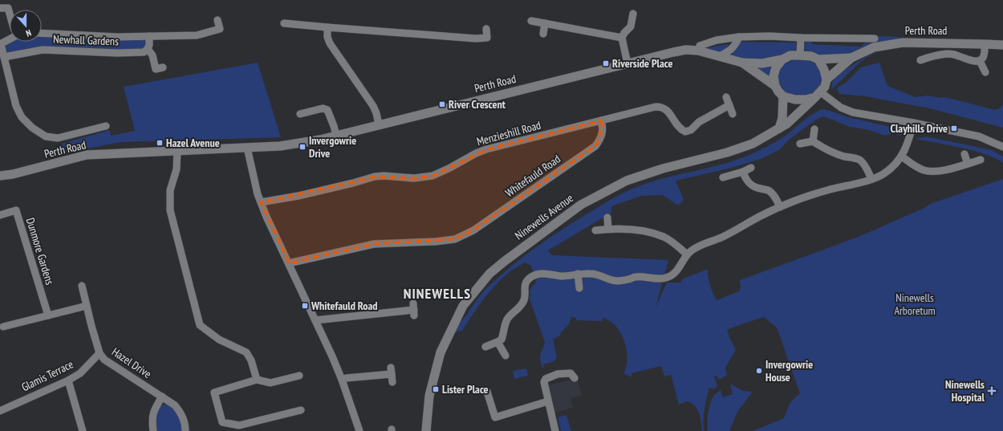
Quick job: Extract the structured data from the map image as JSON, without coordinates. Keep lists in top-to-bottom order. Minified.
{"streets":{"street":["Perth Road","Newhall Gardens","Menzieshill Road","Whitefauld Road","Ninewells Avenue","Dunmore Gardens","Hazel Drive","Glamis Terrace"]},"crossings":[["Perth Road","Ninewells Avenue"],["Menzieshill Road","Whitefauld Road"],["Hazel Drive","Glamis Terrace"]],"districts":["NINEWELLS"],"parks":["Ninewells Arboretum"],"places":{"transit":["Riverside Place","River Crescent","Clayhills Drive","Hazel Avenue","Invergowrie Drive","Whitefauld Road","Lister Place"],"other":["Invergowrie House"],"health":["Ninewells Hospital"]},"north":"bottom"}
